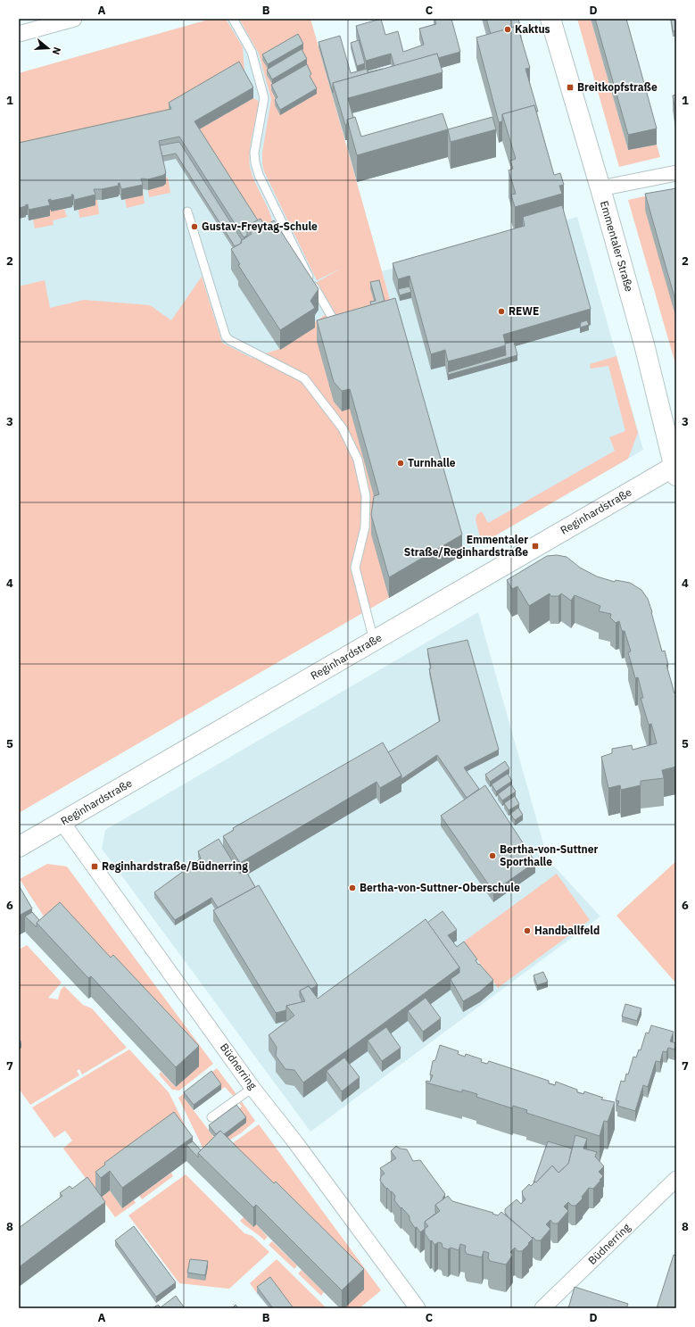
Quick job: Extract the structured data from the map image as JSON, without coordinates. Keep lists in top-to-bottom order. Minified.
{"streets":{"street":["Emmentaler Straße","Reginhardstraße","Büdnerring"]},"crossings":[["Emmentaler Straße","Reginhardstraße"],["Reginhardstraße","Büdnerring"]],"places":{"other":["Kaktus","Gustav-Freytag-Schule","REWE","Turnhalle","Bertha-von-Suttner Sporthalle","Bertha-von-Suttner-Oberschule","Handballfeld"],"transit":["Breitkopfstraße","Emmentaler Straße/Reginhardstraße","Reginhardstraße/Büdnerring"]},"north":"right","grid":{"columns":["A","B","C","D"],"rows":["1","2","3","4","5","6","7","8"]}}
